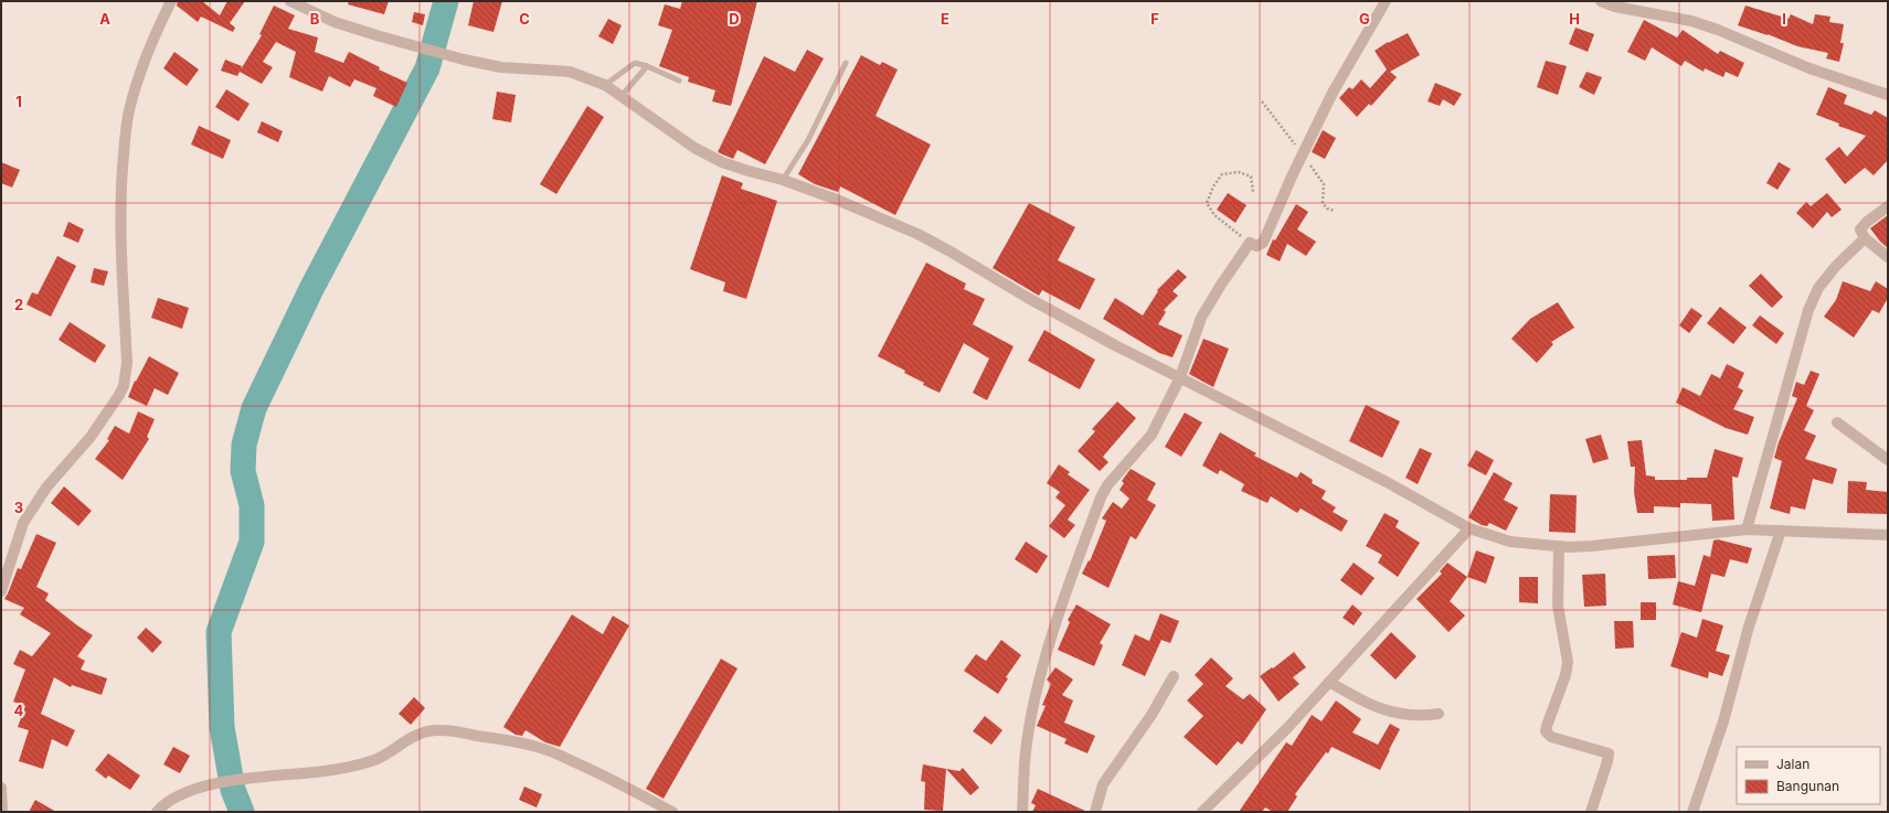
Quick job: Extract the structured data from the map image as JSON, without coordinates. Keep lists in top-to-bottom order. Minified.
{"legend":["Jalan","Bangunan"],"grid":{"columns":["A","B","C","D","E","F","G","H","I"],"rows":["1","2","3","4"]}}
